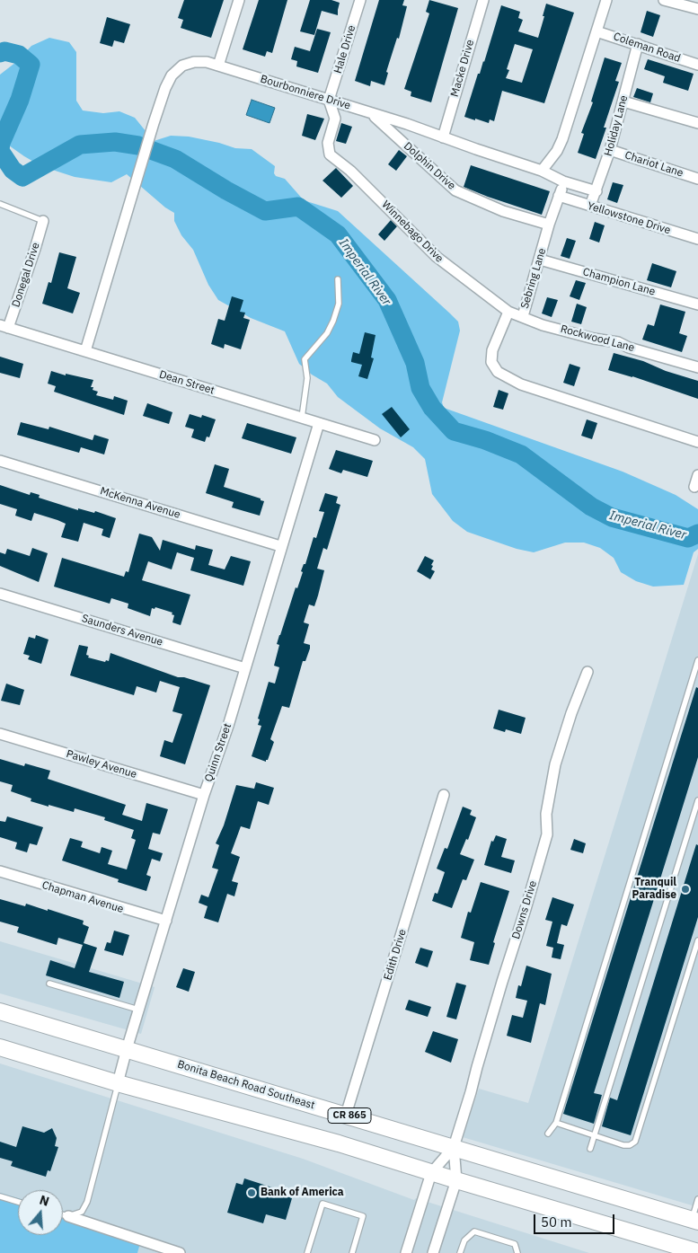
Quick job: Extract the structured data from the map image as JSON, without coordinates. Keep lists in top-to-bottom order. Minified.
{"streets":{"main road":["Bonita Beach Road Southeast","CR 865"],"street":["Coleman Road","Hale Drive","Macke Drive","Bourbonniere Drive","Holiday Lane","Chariot Lane","Dolphin Drive","Yellowstone Drive","Winnebago Drive","Donegal Drive","Sebring Lane","Champion Lane","Rockwood Lane","Dean Street","McKenna Avenue","Saunders Avenue","Quinn Street","Pawley Avenue","Chapman Avenue","Downs Drive","Edith Drive"]},"crossings":[["Coleman Road","Holiday Lane"],["Hale Drive","Bourbonniere Drive"],["Hale Drive","Winnebago Drive"],["Macke Drive","Bourbonniere Drive"],["Bourbonniere Drive","Dolphin Drive"],["Bourbonniere Drive","Yellowstone Drive"],["Bourbonniere Drive","Winnebago Drive"],["Bourbonniere Drive","Dean Street"],["Holiday Lane","Chariot Lane"],["Holiday Lane","Yellowstone Drive"],["Dolphin Drive","Sebring Lane"],["Yellowstone Drive","Sebring Lane"],["Winnebago Drive","Sebring Lane"],["Donegal Drive","Dean Street"],["Sebring Lane","Champion Lane"],["Sebring Lane","Rockwood Lane"],["Dean Street","Quinn Street"],["McKenna Avenue","Quinn Street"],["Saunders Avenue","Quinn Street"],["Quinn Street","Pawley Avenue"],["Quinn Street","Chapman Avenue"],["Quinn Street","Bonita Beach Road Southeast"],["Quinn Street","CR 865"],["Downs Drive","Bonita Beach Road Southeast"],["Edith Drive","Bonita Beach Road Southeast"]],"water":["Imperial River"],"places":["Tranquil Paradise","Bank of America"],"scale_bar":"50 m","north":"top"}
